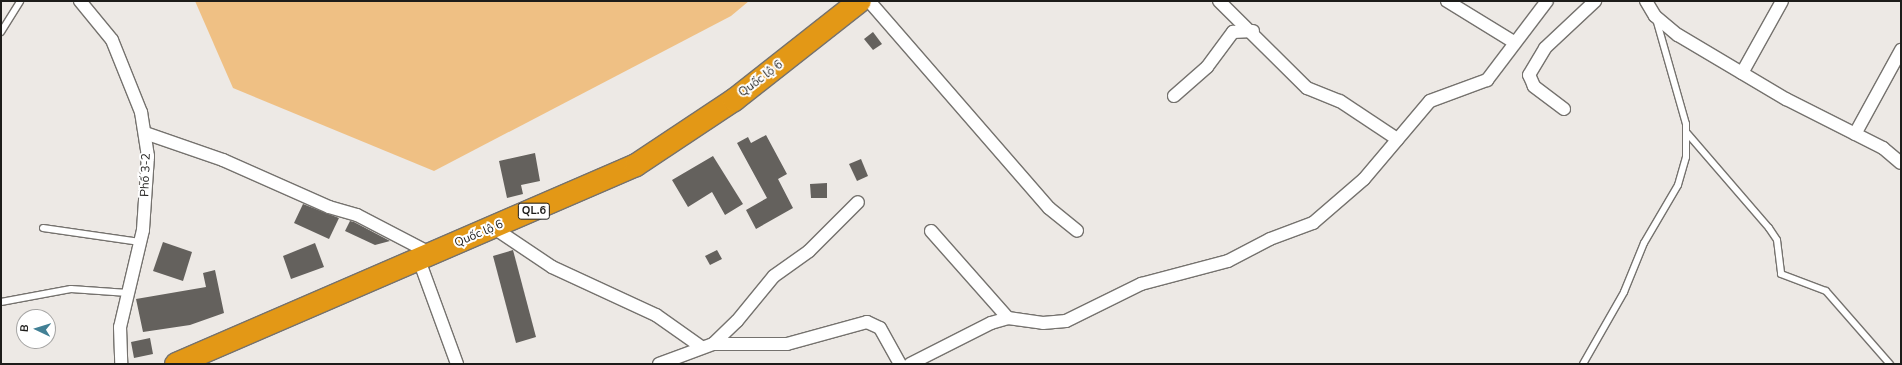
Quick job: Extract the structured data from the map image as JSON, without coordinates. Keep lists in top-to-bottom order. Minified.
{"streets":{"highway":["Quốc lộ 6","QL.6"],"street":["Phố 3-2"]},"north":"left"}
